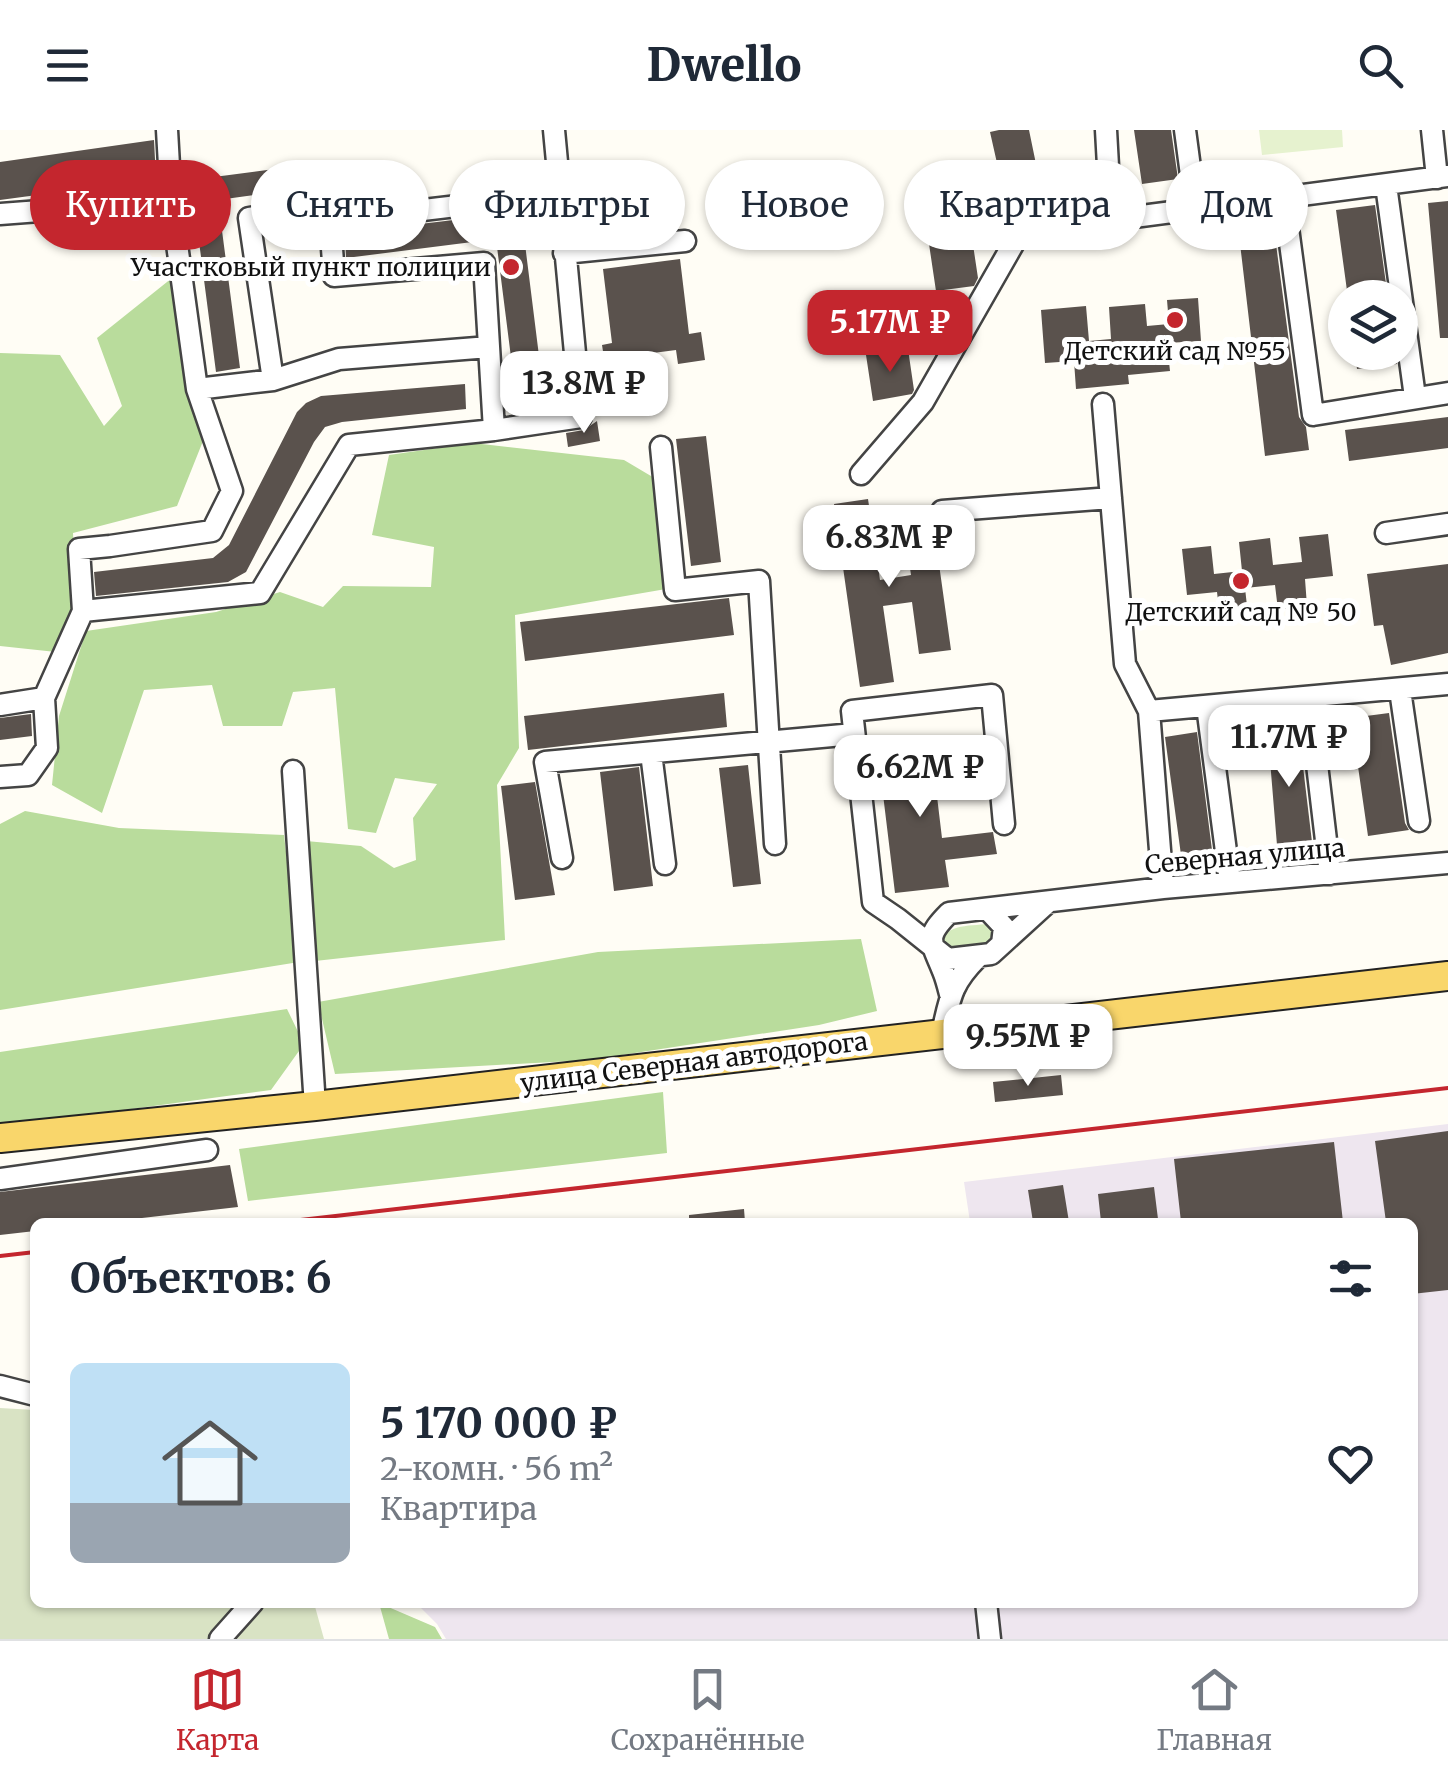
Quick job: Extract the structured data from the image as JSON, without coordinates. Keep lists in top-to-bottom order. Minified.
{"streets":{"main road":["улица Северная автодорога"],"street":["Северная улица"]},"places":["Участковый пункт полиции","Детский сад №55","Детский сад № 50"],"page":{"header":"Dwello","chip":["Купить","Снять","Фильтры","Новое","Квартира","Дом"],"price":["5.17M ₽","13.8M ₽","6.83M ₽","11.7M ₽","6.62M ₽","9.55M ₽"],"heading":"Объектов: 6","list":[{"name":"5 170 000 ₽","note":"2-комн. · 56 m² · Квартира"}],"tabs":["Карта","Сохранённые","Главная"]}}
